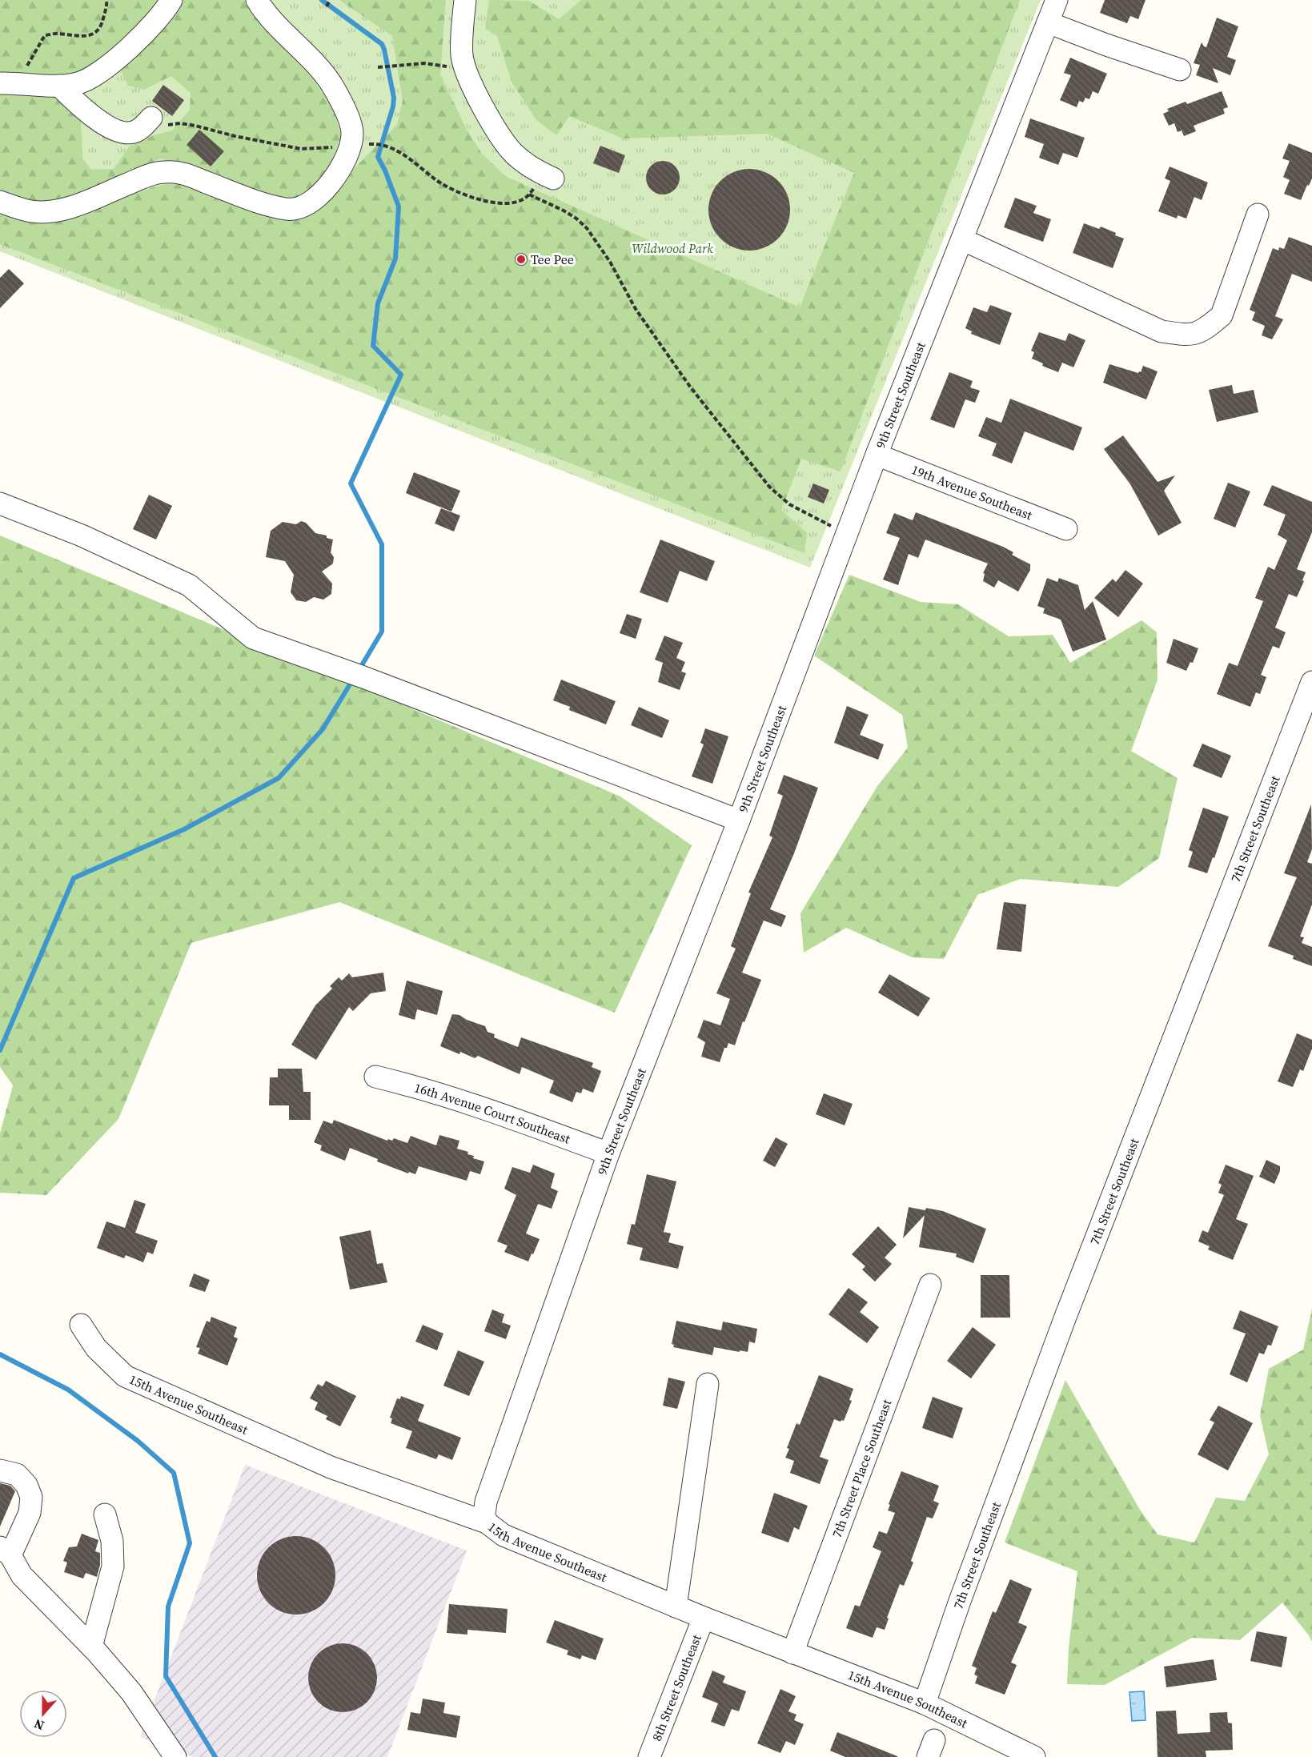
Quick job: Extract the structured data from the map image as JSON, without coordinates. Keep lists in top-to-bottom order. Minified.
{"streets":{"street":["9th Street Southeast","19th Avenue Southeast","7th Street Southeast","16th Avenue Court Southeast","15th Avenue Southeast","7th Street Place Southeast","8th Street Southeast"]},"crossings":[["9th Street Southeast","19th Avenue Southeast"],["9th Street Southeast","16th Avenue Court Southeast"],["9th Street Southeast","15th Avenue Southeast"],["7th Street Southeast","15th Avenue Southeast"],["15th Avenue Southeast","7th Street Place Southeast"],["15th Avenue Southeast","8th Street Southeast"]],"parks":["Wildwood Park"],"places":["Tee Pee"],"north":"bottom"}
